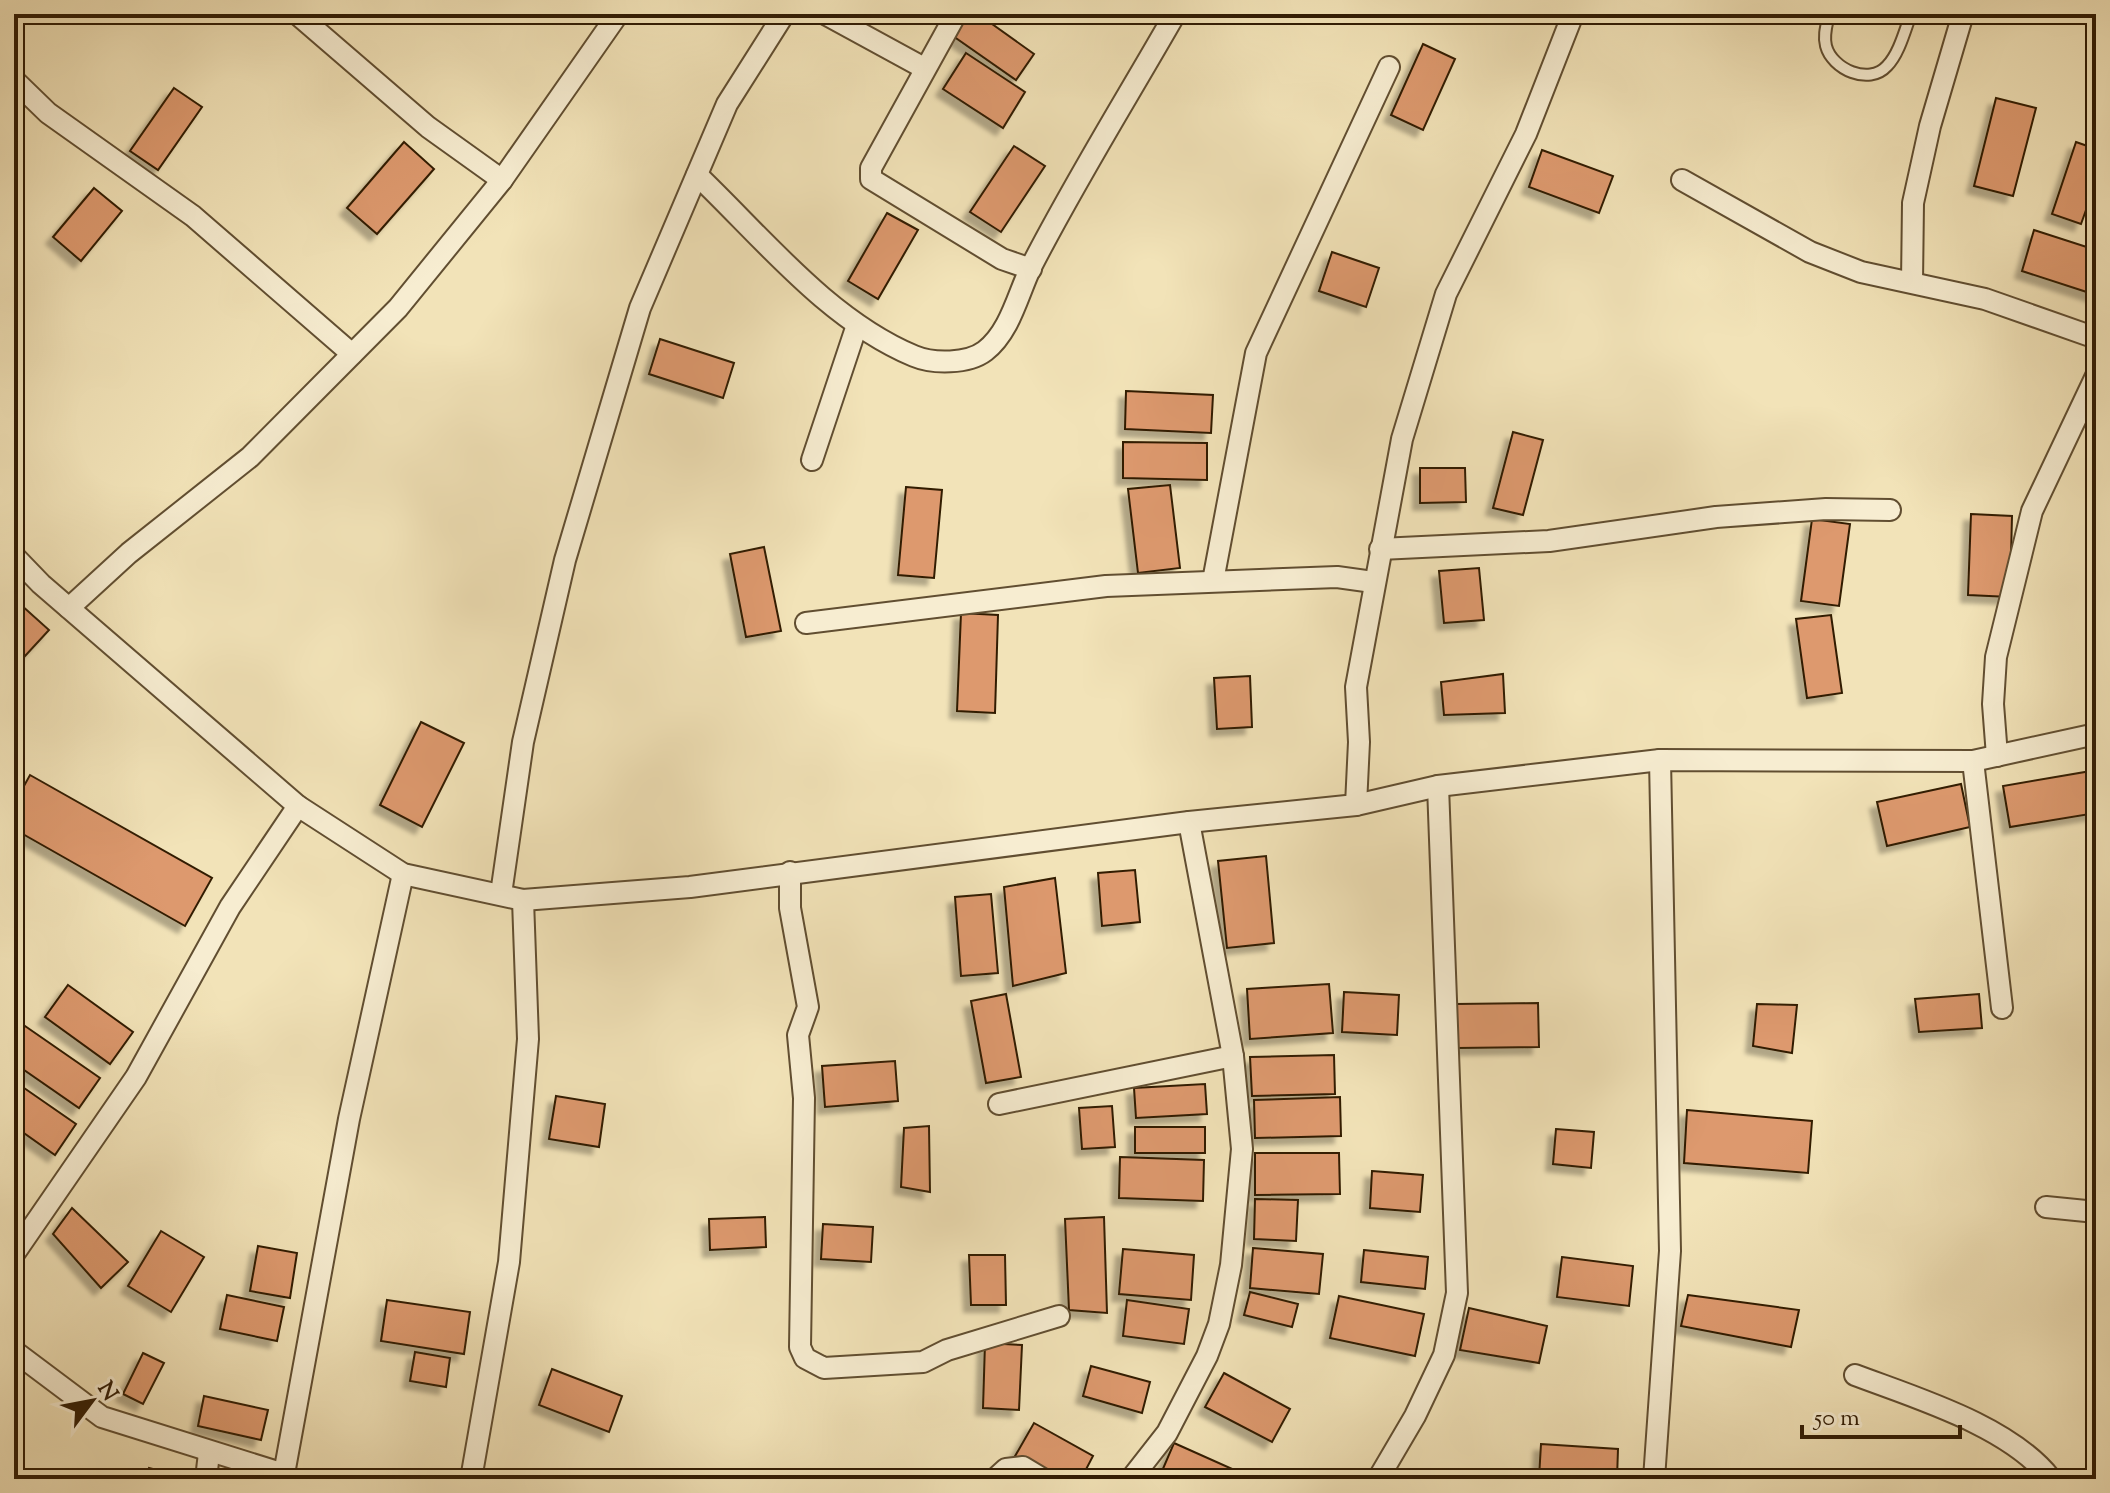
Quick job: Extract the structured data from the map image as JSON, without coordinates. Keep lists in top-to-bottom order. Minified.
{"scale_bar":"50 m","north":"top right"}
